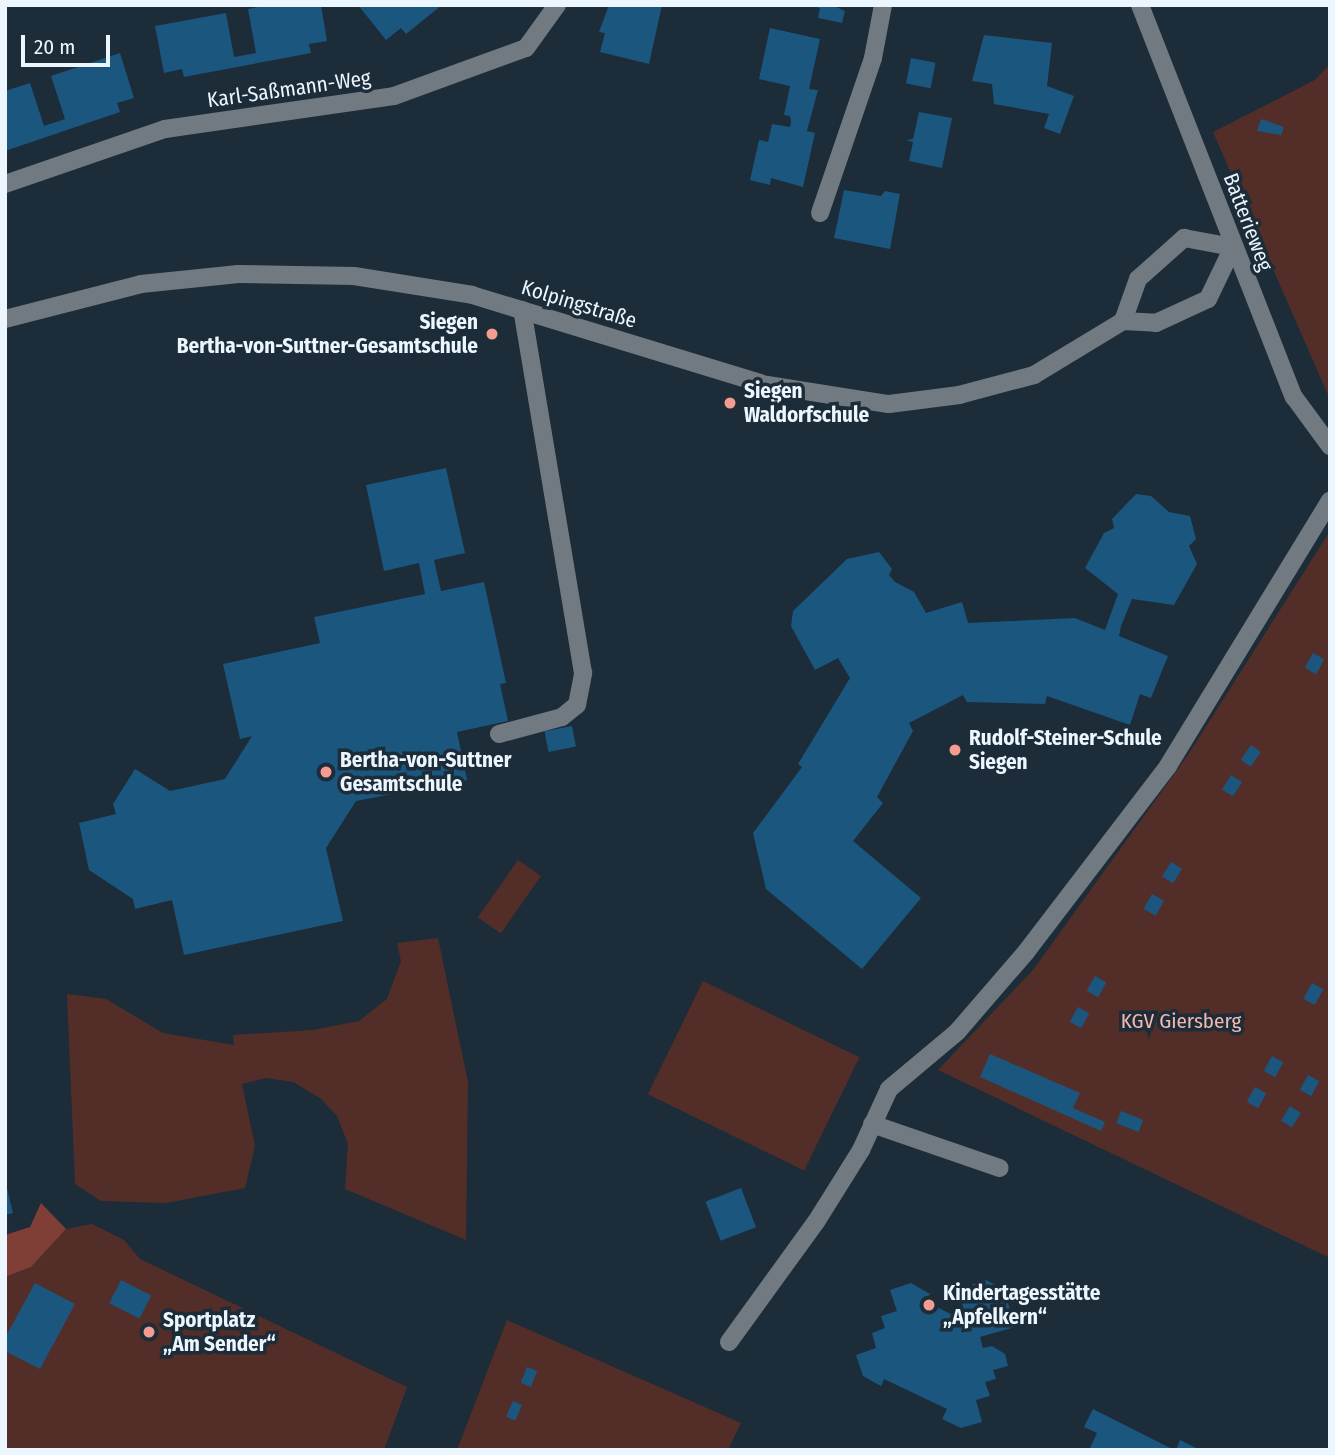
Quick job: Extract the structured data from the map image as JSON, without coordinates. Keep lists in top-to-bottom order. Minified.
{"streets":{"street":["Karl-Saßmann-Weg","Batterieweg","Kolpingstraße"]},"parks":["KGV Giersberg"],"places":["Siegen Bertha-von-Suttner-Gesamtschule","Siegen Waldorfschule","Rudolf-Steiner-Schule Siegen","Bertha-von-Suttner Gesamtschule","Kindertagesstätte „Apfelkern“","Sportplatz „Am Sender“"],"scale_bar":"20 m"}
